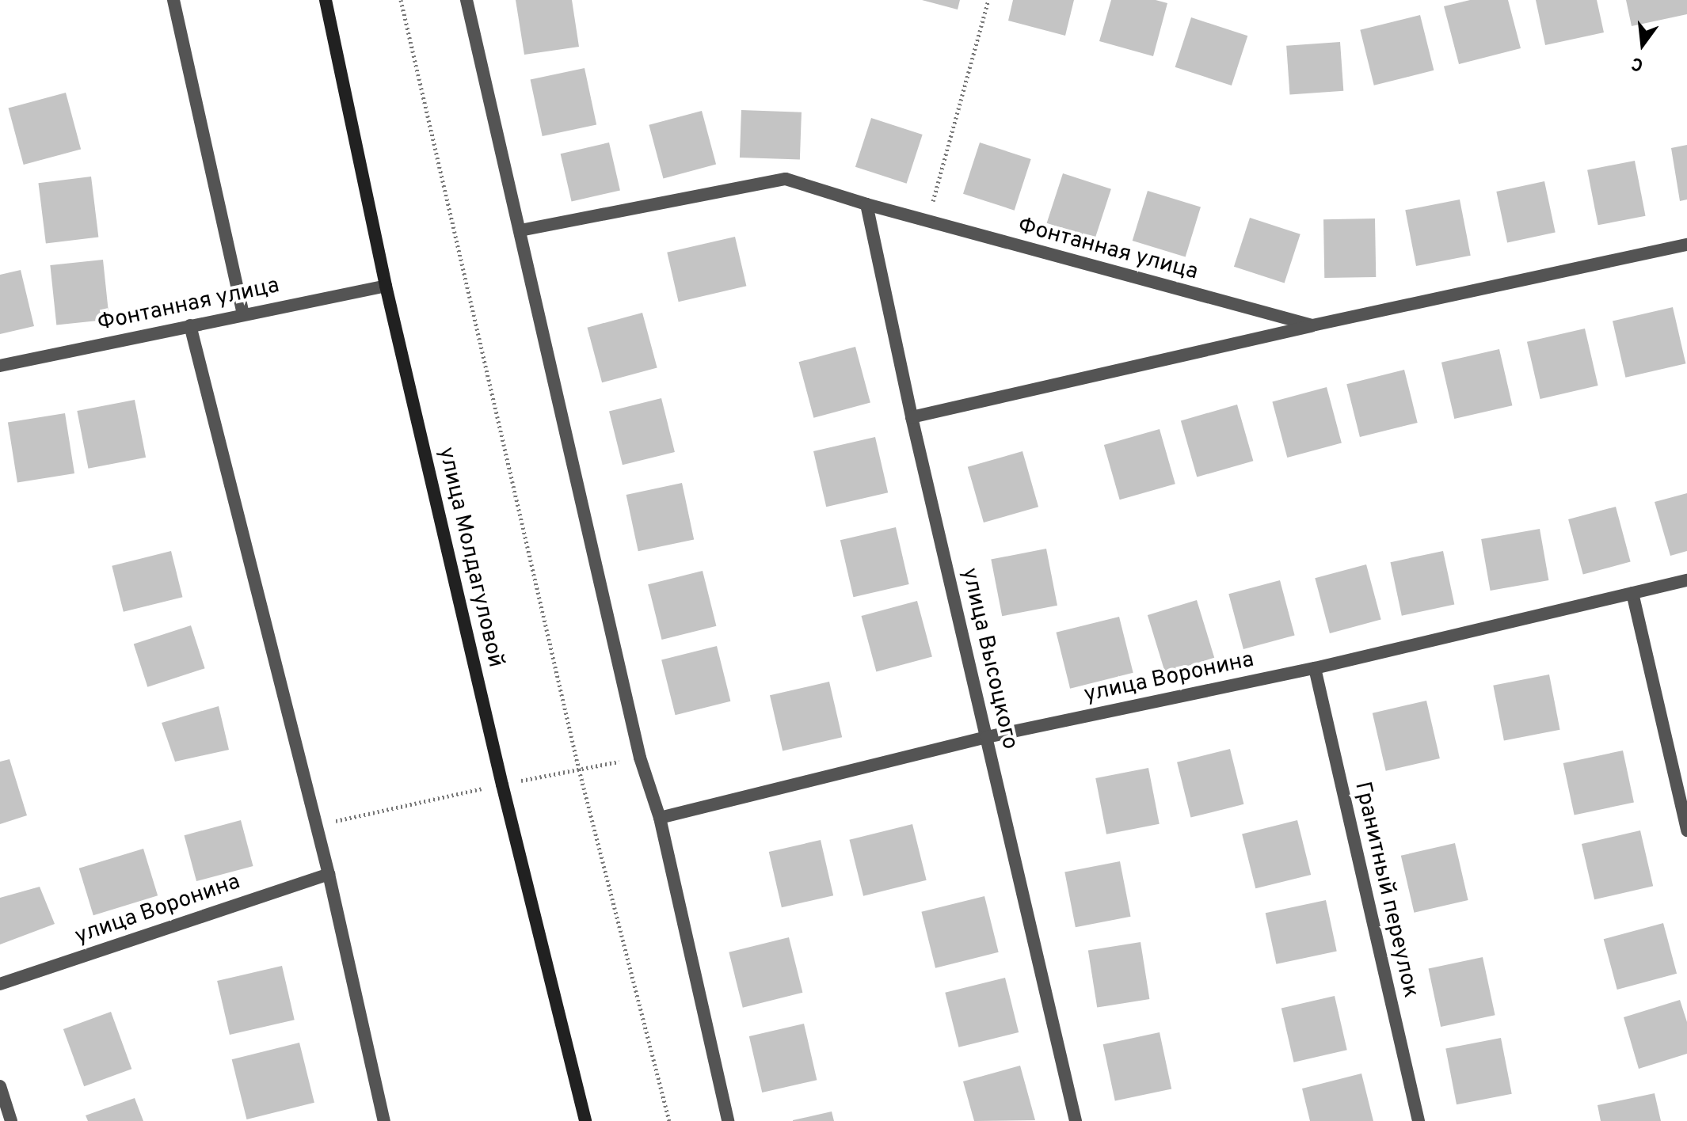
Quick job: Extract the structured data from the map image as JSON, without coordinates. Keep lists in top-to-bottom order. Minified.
{"streets":{"street":["Фонтанная улица","улица Молдагуловой","улица Высоцкого","улица Воронина","Гранитный переулок"]},"crossings":[["Фонтанная улица","улица Молдагуловой"],["Фонтанная улица","улица Высоцкого"],["улица Высоцкого","улица Воронина"],["улица Воронина","Гранитный переулок"]],"north":"bottom"}
